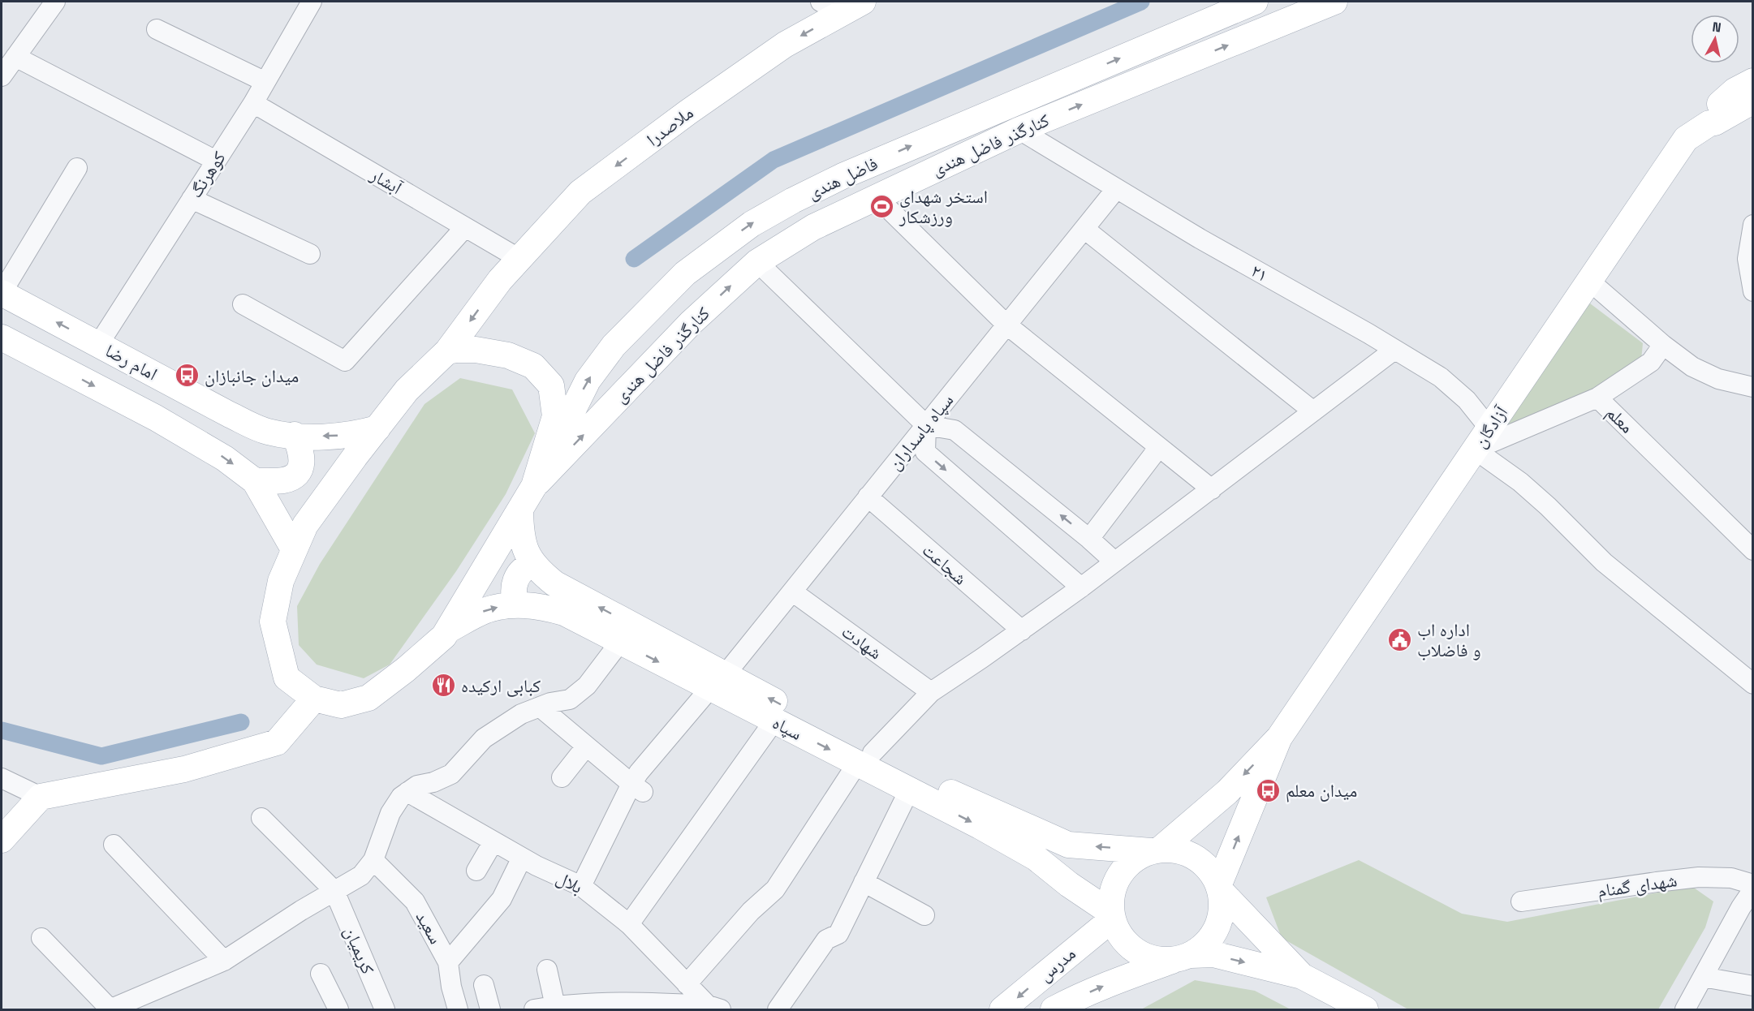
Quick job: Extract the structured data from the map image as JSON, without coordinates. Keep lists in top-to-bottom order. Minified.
{"streets":{"main road":["ملاصدرا","کنارگذر فاضل هندی","فاضل هندی","امام رضا","آزادگان","سپاه","مدرس"],"street":["کوهرنگ","آبشار","۲۱","معلم","سپاه پاسداران","شجاعت","شهادت","بلال","شهدای گمنام","سعید","کریمیان"]},"crossings":[["ملاصدرا","آبشار"],["کنارگذر فاضل هندی","فاضل هندی"],["کنارگذر فاضل هندی","۲۱"],["کوهرنگ","آبشار"],["کوهرنگ","امام رضا"],["۲۱","آزادگان"],["۲۱","سپاه پاسداران"],["سپاه پاسداران","شجاعت"],["سپاه پاسداران","شهادت"],["سپاه پاسداران","سپاه"],["سپاه پاسداران","بلال"],["سپاه","مدرس"]],"one_way":["ملاصدرا","کنارگذر فاضل هندی","فاضل هندی"],"places":{"sports":["استخر شهدای ورزشکار"],"bus stop":["میدان جانبازان","میدان معلم"],"public building":["اداره اب و فاضلاب"],"restaurant":["کبابی ارکیده"]},"north":"top"}
